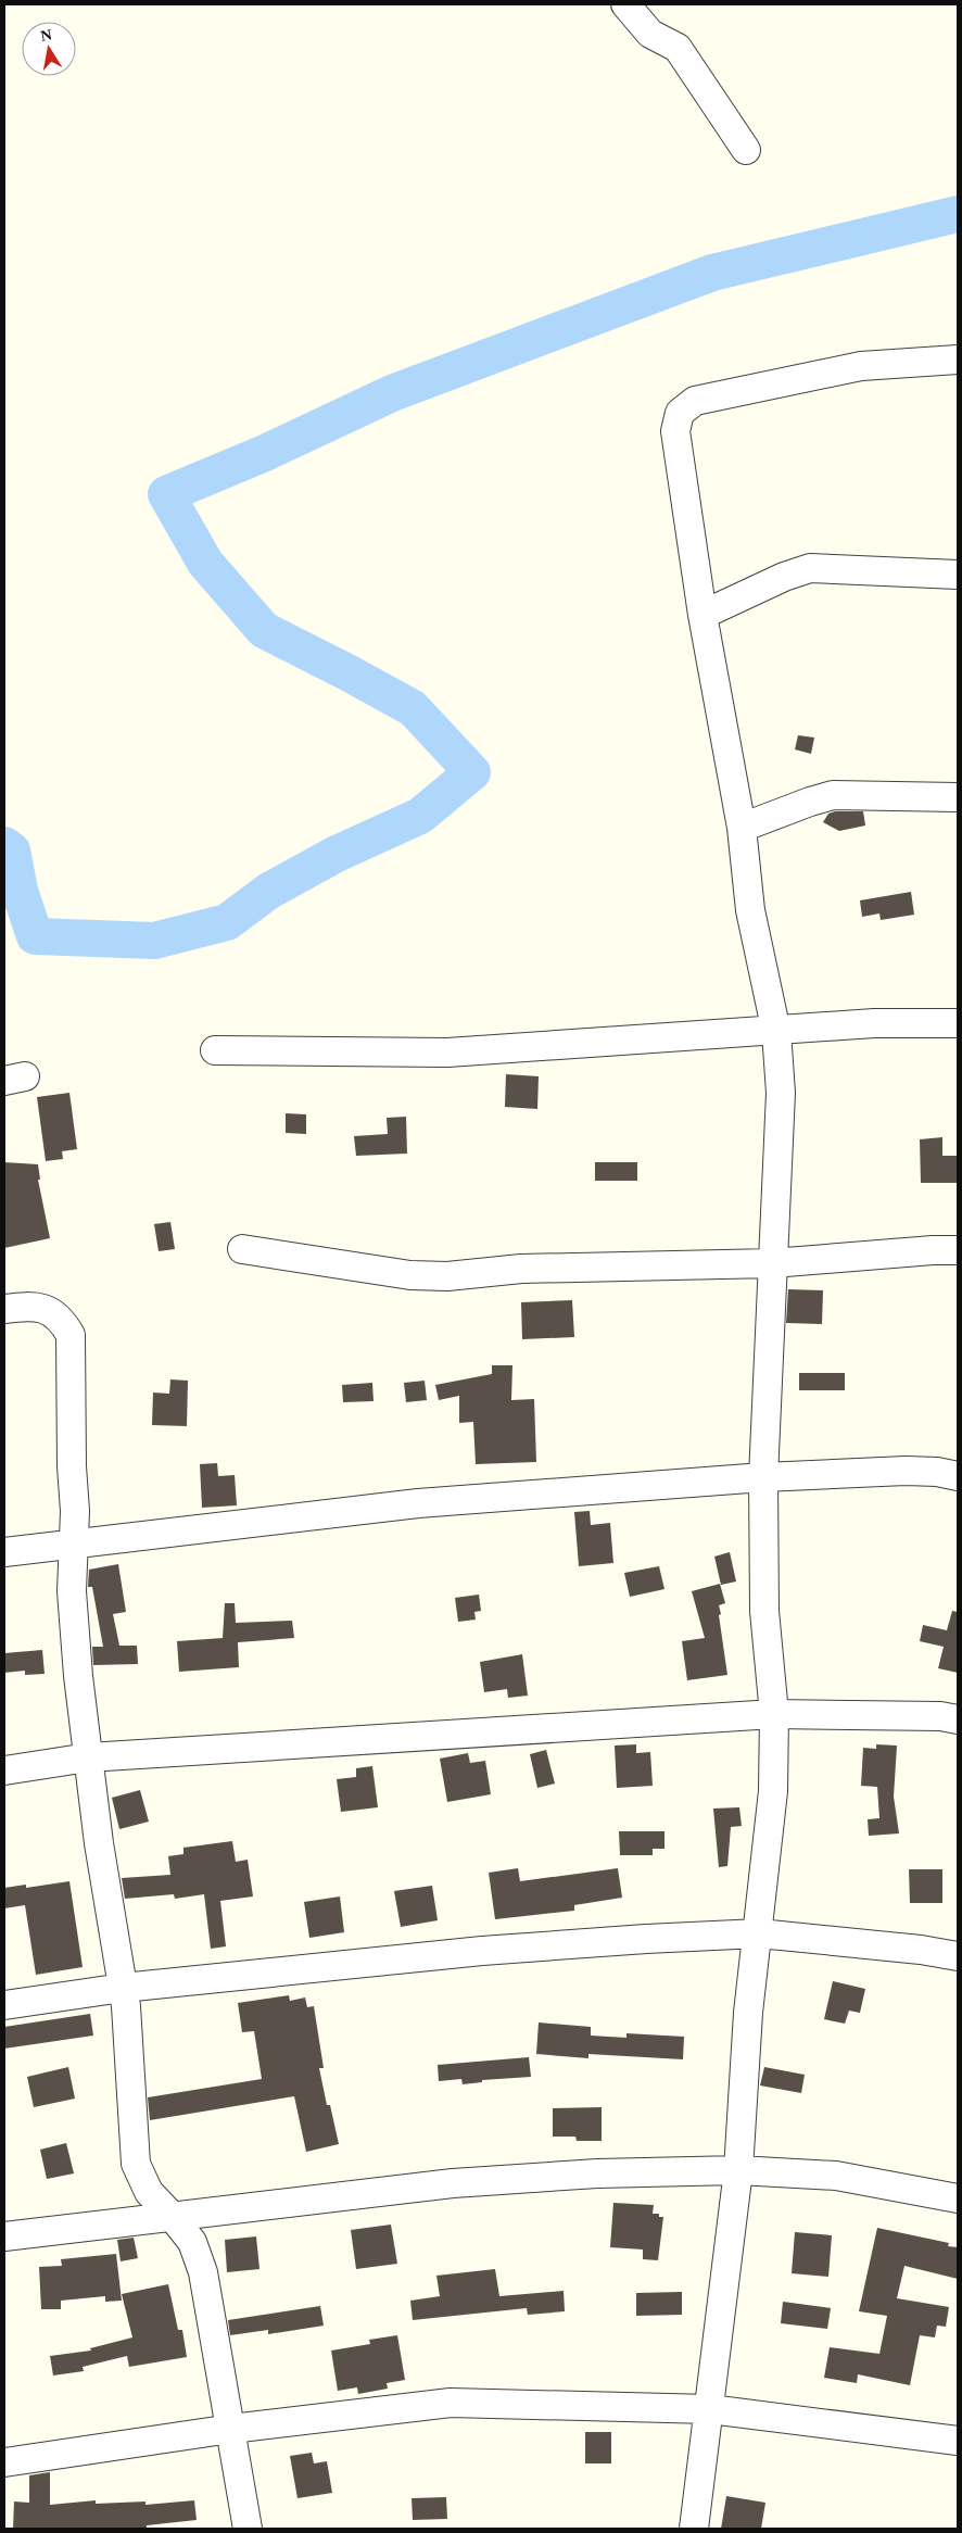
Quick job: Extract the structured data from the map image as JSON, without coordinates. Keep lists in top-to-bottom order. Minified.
{"north":"top"}
